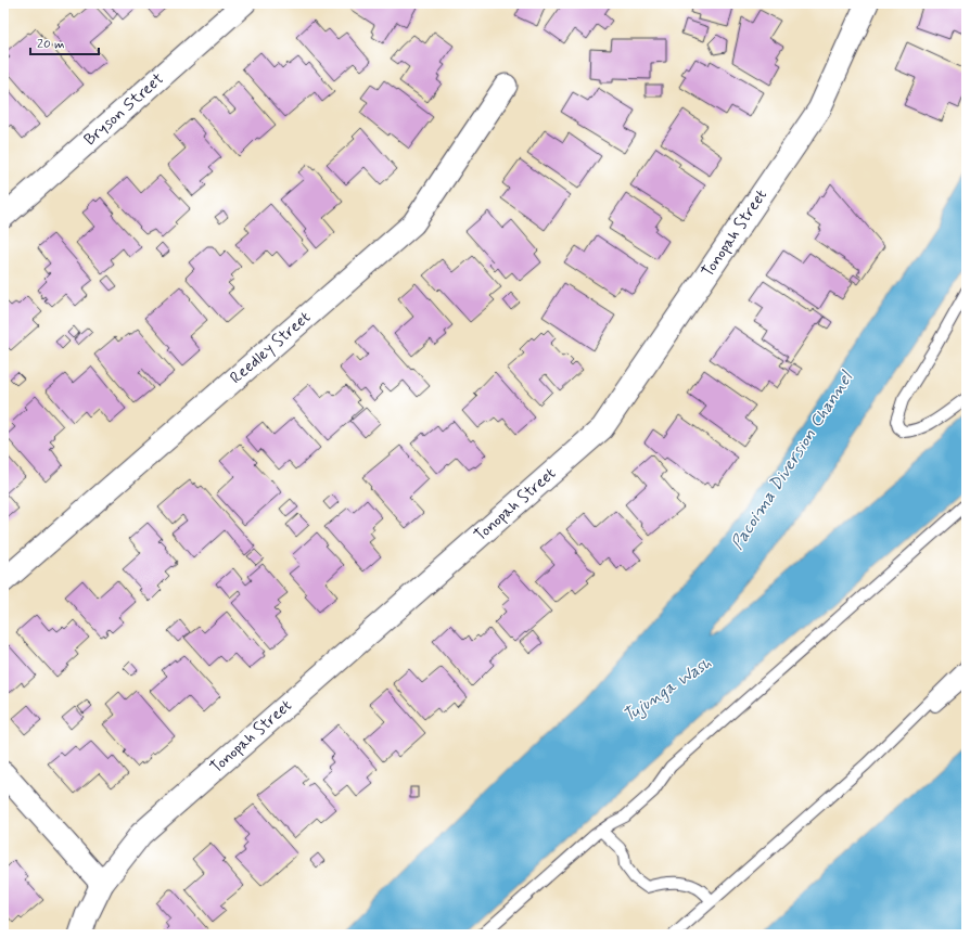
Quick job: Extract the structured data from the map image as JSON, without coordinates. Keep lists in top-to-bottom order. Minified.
{"streets":{"street":["Bryson Street","Tonopah Street","Reedley Street"]},"water":["Pacoima Diversion Channel","Tujunga Wash"],"scale_bar":"20 m"}
